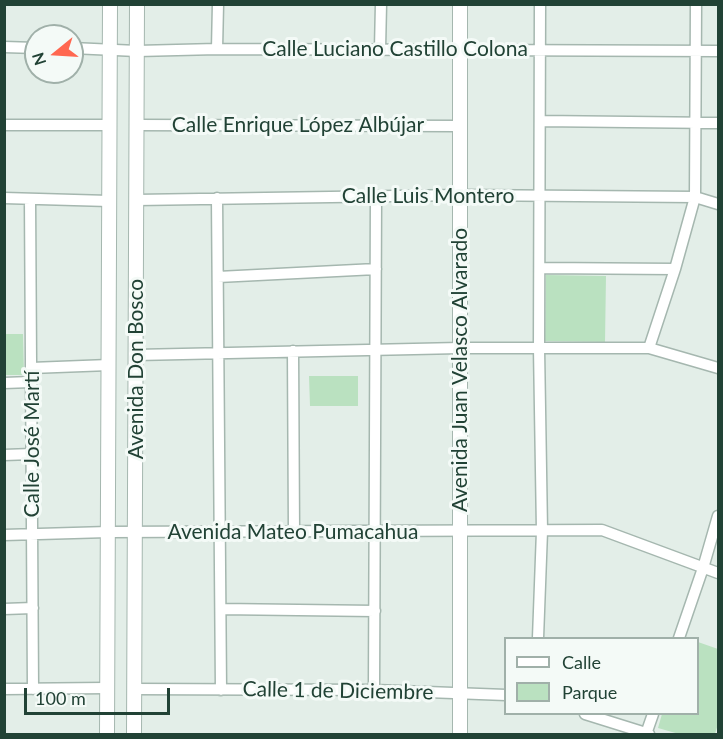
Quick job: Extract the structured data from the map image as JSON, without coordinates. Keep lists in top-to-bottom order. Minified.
{"streets":{"street":["Calle Luciano Castillo Colona","Calle Enrique López Albújar","Calle Luis Montero","Avenida Don Bosco","Avenida Juan Velasco Alvarado","Calle José Martí","Avenida Mateo Pumacahua","Calle 1 de Diciembre"]},"crossings":[["Calle Luciano Castillo Colona","Avenida Don Bosco"],["Calle Luciano Castillo Colona","Avenida Juan Velasco Alvarado"],["Calle Enrique López Albújar","Avenida Don Bosco"],["Calle Enrique López Albújar","Avenida Juan Velasco Alvarado"],["Calle Luis Montero","Avenida Don Bosco"],["Calle Luis Montero","Avenida Juan Velasco Alvarado"],["Avenida Don Bosco","Avenida Mateo Pumacahua"],["Avenida Don Bosco","Calle 1 de Diciembre"],["Avenida Juan Velasco Alvarado","Avenida Mateo Pumacahua"],["Avenida Juan Velasco Alvarado","Calle 1 de Diciembre"],["Calle José Martí","Avenida Mateo Pumacahua"]],"legend":["Calle","Parque"],"scale_bar":"100 m","north":"left"}
